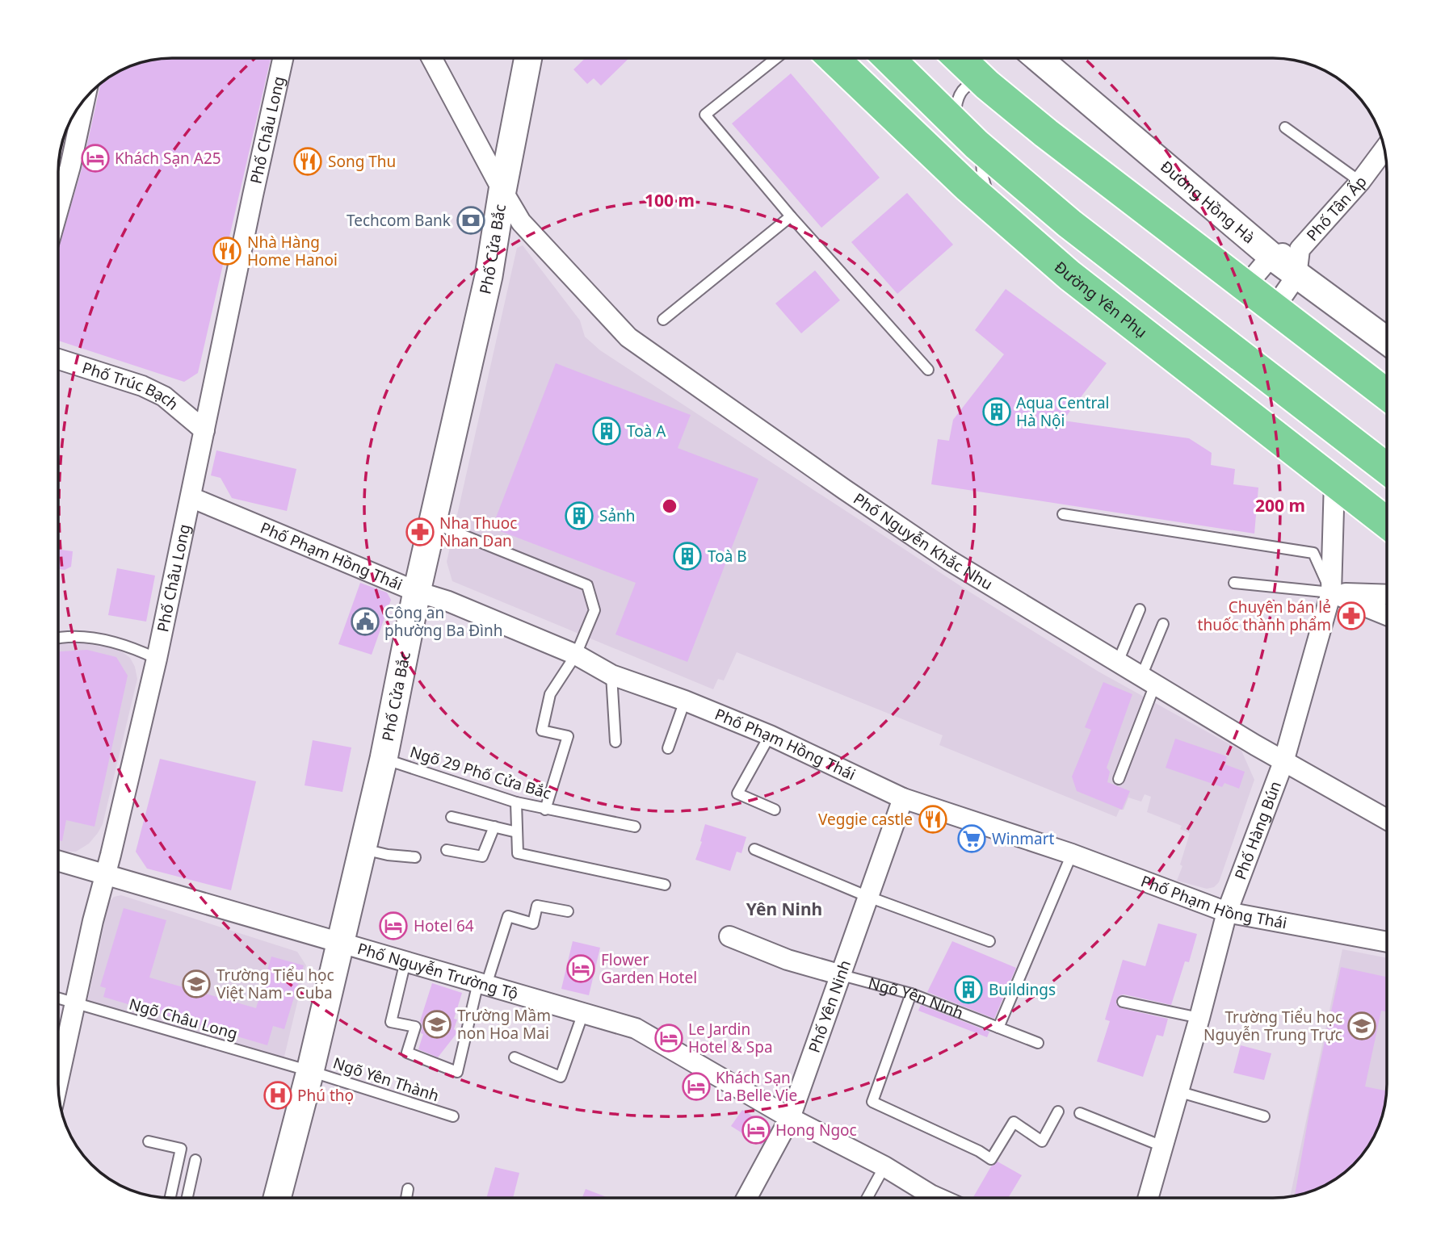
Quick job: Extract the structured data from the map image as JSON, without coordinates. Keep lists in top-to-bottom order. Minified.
{"streets":{"main road":["Đường Yên Phụ"],"street":["Phố Châu Long","Đường Hồng Hà","Phố Tân Ấp","Phố Cửa Bắc","Phố Trúc Bạch","Phố Nguyễn Khắc Nhu","Phố Phạm Hồng Thái","Phố Hàng Bún","Phố Nguyễn Trường Tộ","Ngõ Yên Ninh","Phố Yên Ninh"],"lane":["Ngõ 29 Phố Cửa Bắc","Ngõ Châu Long","Ngõ Yên Thành"]},"crossings":[["Phố Châu Long","Phố Trúc Bạch"],["Phố Châu Long","Phố Phạm Hồng Thái"],["Phố Châu Long","Phố Nguyễn Trường Tộ"],["Phố Châu Long","Ngõ Châu Long"],["Đường Hồng Hà","Phố Tân Ấp"],["Phố Cửa Bắc","Phố Nguyễn Khắc Nhu"],["Phố Cửa Bắc","Phố Phạm Hồng Thái"],["Phố Cửa Bắc","Ngõ 29 Phố Cửa Bắc"],["Phố Cửa Bắc","Phố Nguyễn Trường Tộ"],["Phố Cửa Bắc","Ngõ Châu Long"],["Phố Cửa Bắc","Ngõ Yên Thành"],["Đường Yên Phụ","Phố Hàng Bún"],["Phố Nguyễn Khắc Nhu","Phố Hàng Bún"],["Phố Phạm Hồng Thái","Phố Hàng Bún"],["Phố Phạm Hồng Thái","Phố Yên Ninh"],["Phố Nguyễn Trường Tộ","Phố Yên Ninh"],["Ngõ Yên Ninh","Phố Yên Ninh"],["Ngõ Châu Long","Ngõ Yên Thành"]],"districts":["Yên Ninh"],"places":{"hotel":["Khách Sạn A25","Hotel 64","Flower Garden Hotel","Le Jardin Hotel & Spa","Khách Sạn La Belle Vie","Hong Ngoc"],"restaurant":["Song Thu","Nhà Hàng Home Hanoi","Veggie castle"],"bank":["Techcom Bank"],"building":["Aqua Central Hà Nội","Toà A","Sảnh","Toà B","Buildings"],"pharmacy":["Nha Thuoc Nhan Dan","Chuyên bán lẻ thuốc thành phẩm"],"public building":["Công an phường Ba Đình"],"supermarket":["Winmart"],"school or university":["Trường Tiểu học Việt Nam - Cuba","Trường Mầm non Hoa Mai","Trường Tiểu học Nguyễn Trung Trực"],"hospital":["Phú thọ"]},"rings":["100 m","200 m"]}
